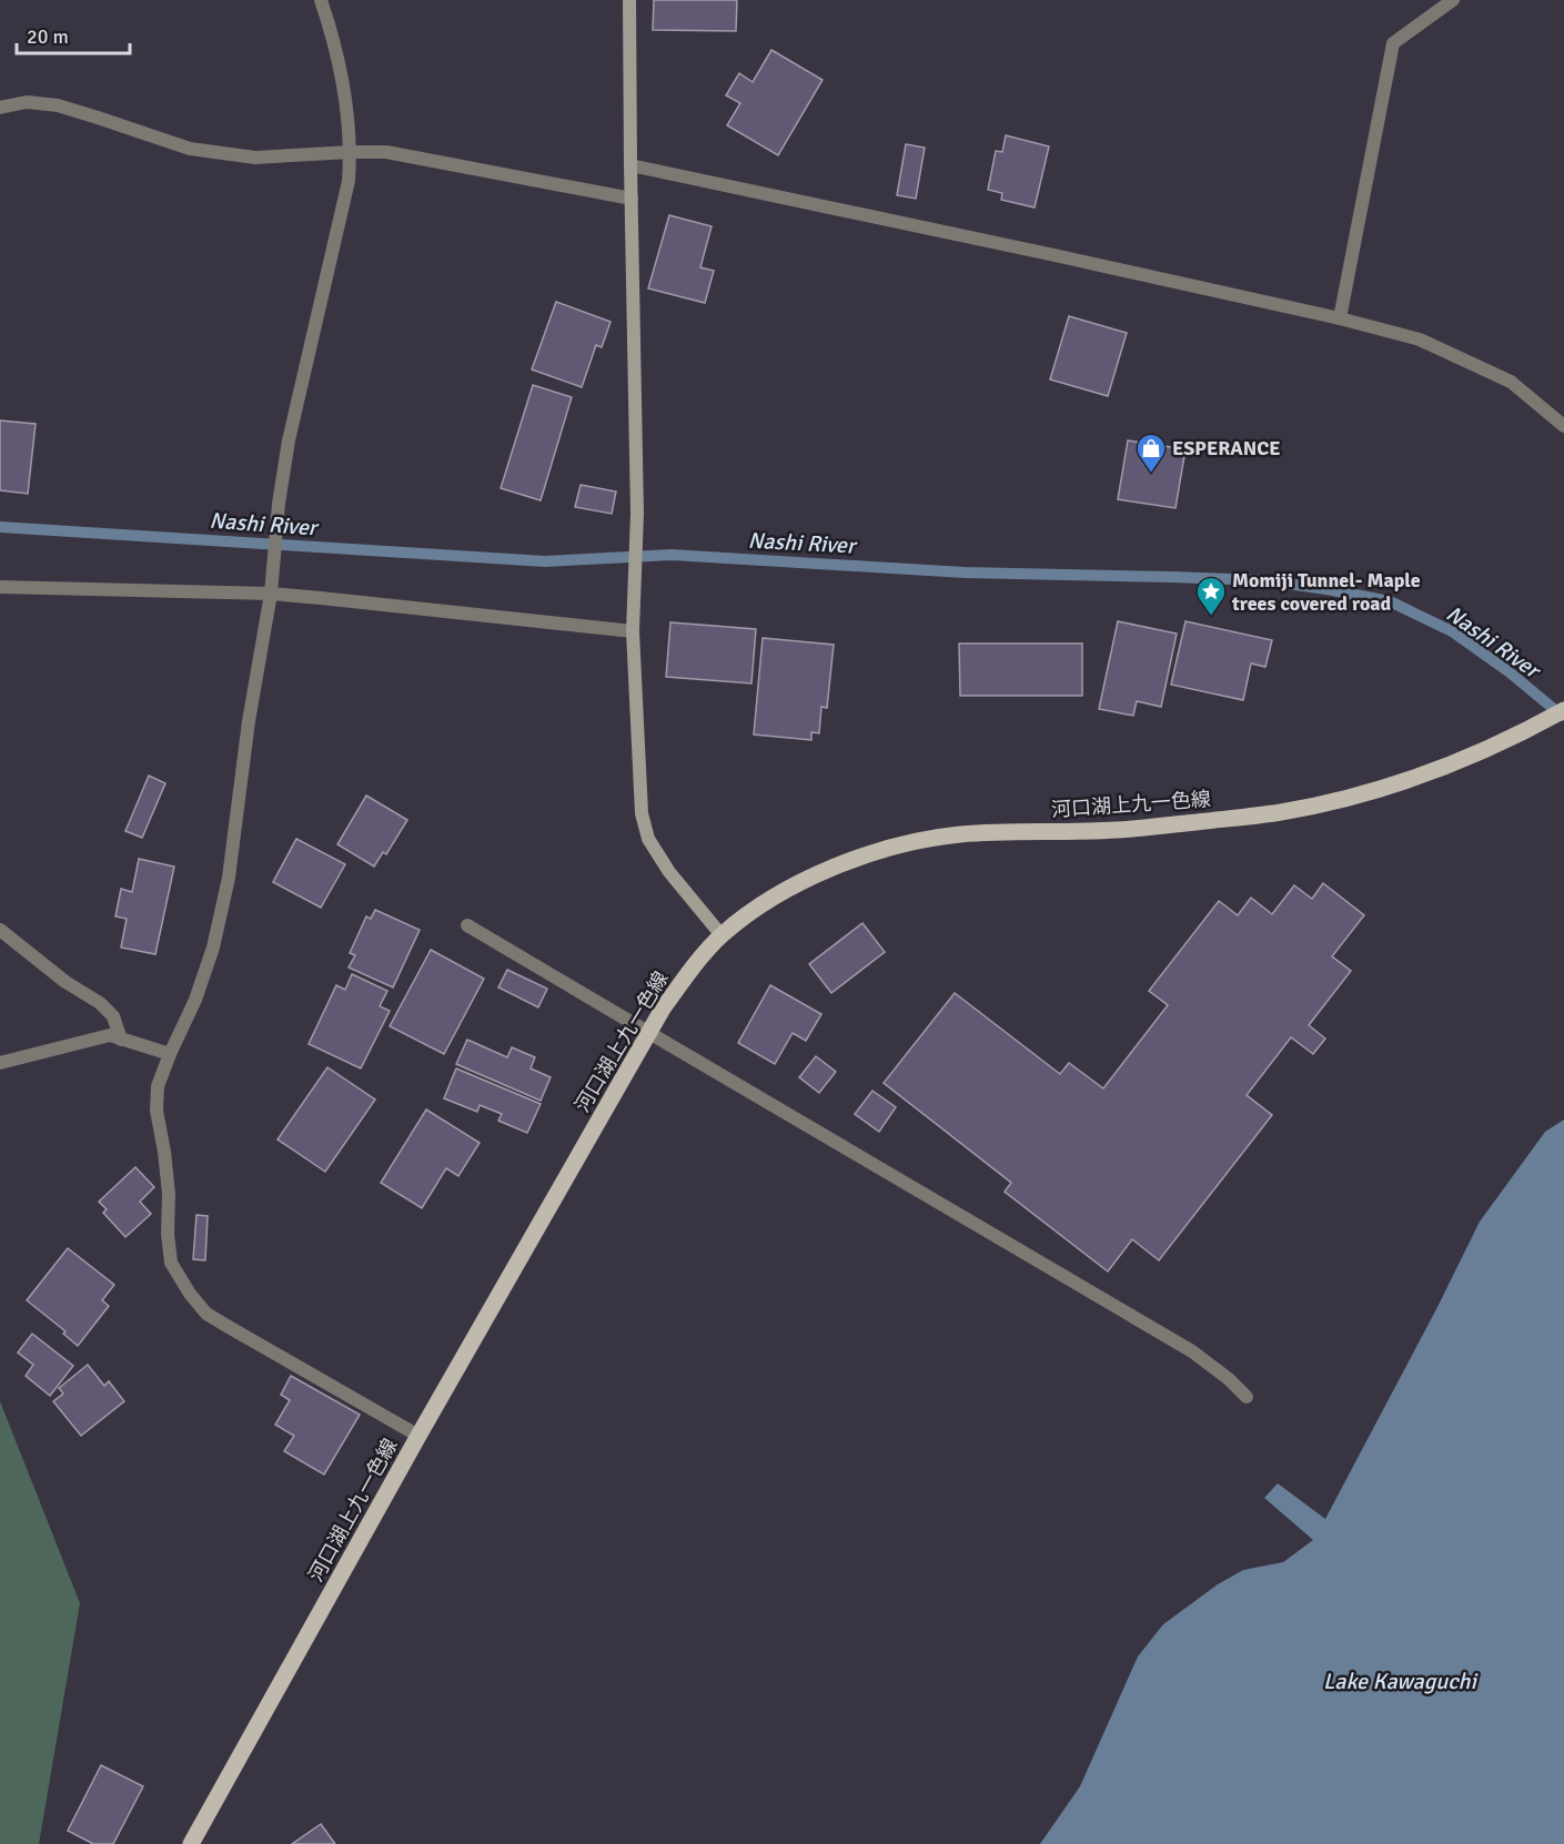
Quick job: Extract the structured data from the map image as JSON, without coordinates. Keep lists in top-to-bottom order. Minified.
{"streets":{"main road":["河口湖上九一色線"]},"water":["Nashi River","Lake Kawaguchi"],"places":{"shop":["ESPERANCE"],"place":["Momiji Tunnel- Maple trees covered road"]},"scale_bar":"20 m"}
